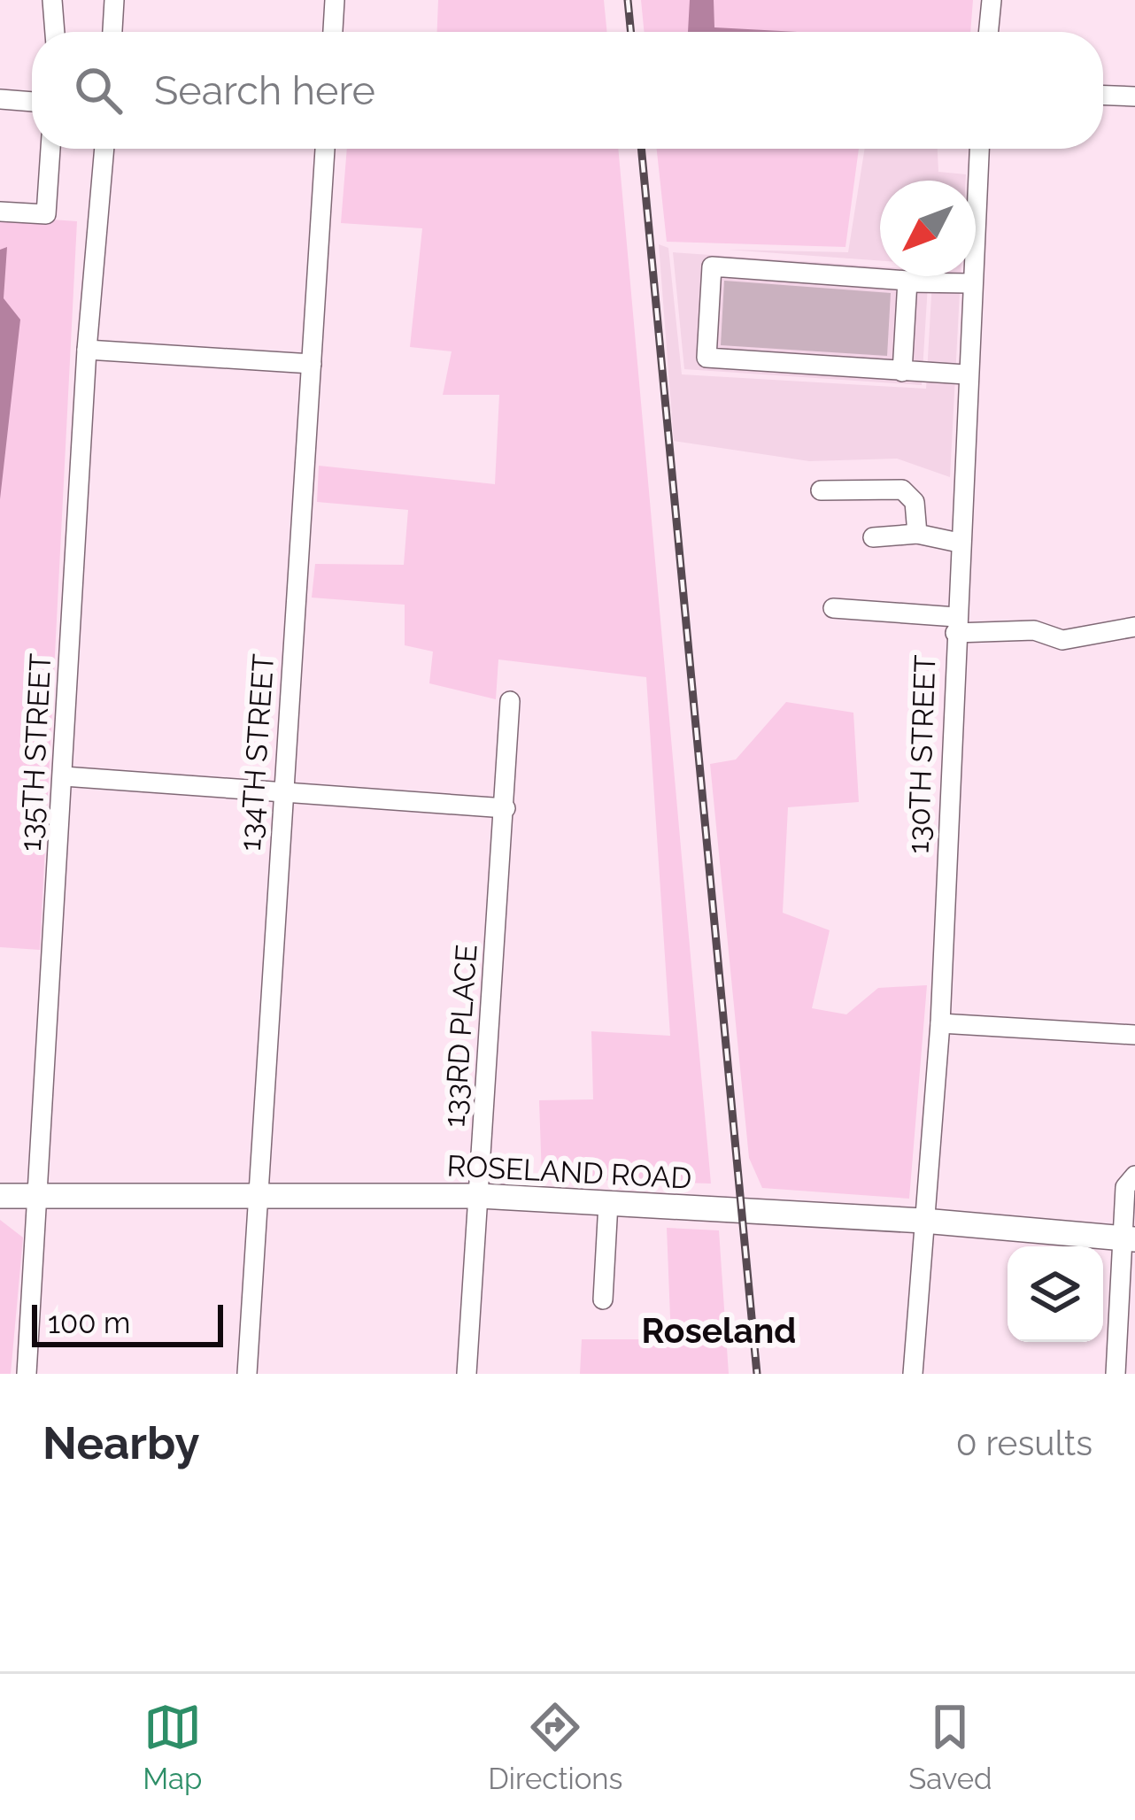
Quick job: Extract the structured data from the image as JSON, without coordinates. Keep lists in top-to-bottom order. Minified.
{"streets":{"main road":["ROSELAND ROAD"],"street":["135TH STREET","134TH STREET","130TH STREET","133RD PLACE"]},"crossings":[["135TH STREET","ROSELAND ROAD"],["134TH STREET","ROSELAND ROAD"],["130TH STREET","ROSELAND ROAD"],["133RD PLACE","ROSELAND ROAD"]],"districts":["Roseland"],"scale_bar":"100 m","north":"bottom left","page":{"search":"Search here","scale":"100 m","heading":["Nearby","0 results"],"nav":["Map","Directions","Saved"]}}
